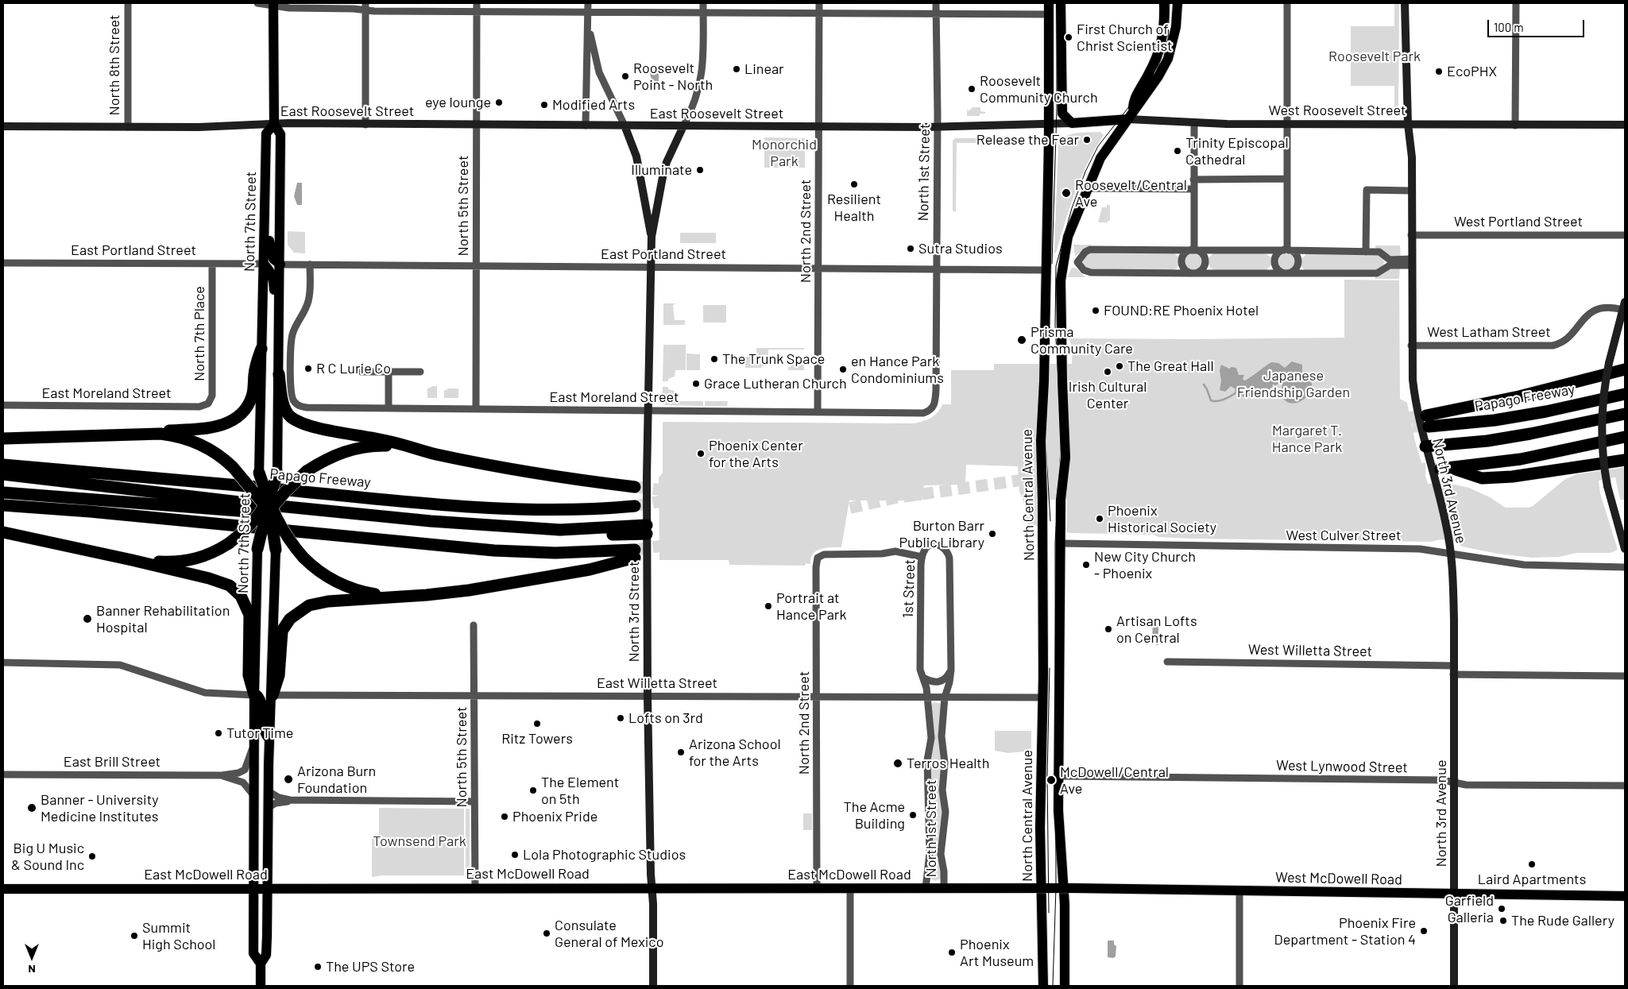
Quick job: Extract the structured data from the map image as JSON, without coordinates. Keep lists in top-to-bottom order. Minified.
{"streets":{"highway":["Papago Freeway"],"main road":["West Roosevelt Street","North 7th Street","North Central Avenue","East McDowell Road","West McDowell Road"],"street":["North 8th Street","East Roosevelt Street","North 1st Street","North 5th Street","West Portland Street","North 2nd Street","East Portland Street","West Latham Street","North 7th Place","East Moreland Street","North 3rd Avenue","West Culver Street","1st Street","North 3rd Street","West Willetta Street","East Willetta Street","East Brill Street","West Lynwood Street"]},"crossings":[["North 8th Street","East Roosevelt Street"],["West Roosevelt Street","East Roosevelt Street"],["West Roosevelt Street","North 3rd Avenue"],["West Roosevelt Street","North Central Avenue"],["East Roosevelt Street","North 1st Street"],["East Roosevelt Street","North 5th Street"],["East Roosevelt Street","North 7th Street"],["East Roosevelt Street","North 2nd Street"],["East Roosevelt Street","North Central Avenue"],["East Roosevelt Street","North 3rd Street"],["North 1st Street","East Portland Street"],["North 1st Street","East Moreland Street"],["North 1st Street","1st Street"],["North 1st Street","East Willetta Street"],["North 1st Street","East McDowell Road"],["North 5th Street","East Portland Street"],["North 5th Street","East Moreland Street"],["North 5th Street","East Willetta Street"],["North 5th Street","East McDowell Road"],["North 7th Street","East Portland Street"],["North 7th Street","East Willetta Street"],["North 7th Street","East Brill Street"],["North 7th Street","East McDowell Road"],["West Portland Street","North 3rd Avenue"],["North 2nd Street","East Portland Street"],["North 2nd Street","East Moreland Street"],["North 2nd Street","1st Street"],["North 2nd Street","East Willetta Street"],["North 2nd Street","East McDowell Road"],["East Portland Street","North 7th Place"],["East Portland Street","East Moreland Street"],["East Portland Street","North Central Avenue"],["East Portland Street","North 3rd Street"],["West Latham Street","North 3rd Avenue"],["North 7th Place","East Moreland Street"],["East Moreland Street","North 3rd Street"],["North 3rd Avenue","West Culver Street"],["North 3rd Avenue","West Willetta Street"],["North 3rd Avenue","West Lynwood Street"],["North 3rd Avenue","West McDowell Road"],["North Central Avenue","East Willetta Street"],["North Central Avenue","East McDowell Road"],["1st Street","East Willetta Street"],["North 3rd Street","East Willetta Street"],["North 3rd Street","East McDowell Road"],["East McDowell Road","West McDowell Road"]],"parks":["Roosevelt Park","Monorchid Park","Japanese Friendship Garden","Margaret T. Hance Park","Townsend Park"],"places":["First Church of Christ Scientist","Linear","EcoPHX","Roosevelt Point - North","Roosevelt Community Church","eye lounge","Modified Arts","Release the Fear","Trinity Episcopal Cathedral","Illuminate","Resilient Health","Roosevelt/Central Ave","Sutra Studios","FOUND:RE Phoenix Hotel","Prisma Community Care","The Trunk Space","The Great Hall","R C Lurie Co","en Hance Park Condominiums","Irish Cultural Center","Grace Lutheran Church","Phoenix Center for the Arts","Phoenix Historical Society","Burton Barr Public Library","New City Church - Phoenix","Portrait at Hance Park","Banner Rehabilitation Hospital","Artisan Lofts on Central","Lofts on 3rd","Ritz Towers","Tutor Time","Arizona School for the Arts","Terros Health","Arizona Burn Foundation","McDowell/Central Ave","The Element on 5th","Banner - University Medicine Institutes","The Acme Building","Phoenix Pride","Lola Photographic Studios","Big U Music & Sound Inc","Laird Apartments","Garfield Galleria","The Rude Gallery","Phoenix Fire Department - Station 4","Consulate General of Mexico","Summit High School","Phoenix Art Museum","The UPS Store"],"scale_bar":"100 m","north":"bottom"}
